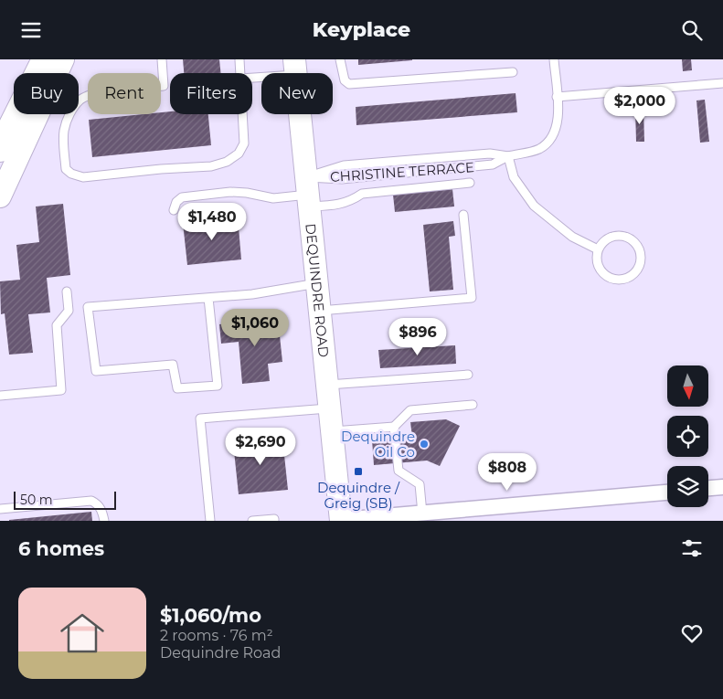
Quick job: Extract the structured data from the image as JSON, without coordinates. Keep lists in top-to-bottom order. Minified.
{"streets":{"main road":["DEQUINDRE ROAD"],"lane":["CHRISTINE TERRACE"]},"crossings":[["CHRISTINE TERRACE","DEQUINDRE ROAD"]],"places":{"other":["Dequindre Oil Co"],"transit":["Dequindre / Greig (SB)"]},"scale_bar":"50 m","north":"bottom","page":{"header":"Keyplace","chip":["Buy","Rent","Filters","New"],"price":["$2,000","$1,480","$1,060","$896","$2,690","$808"],"scale":"50 m","heading":"6 homes","list":[{"name":"$1,060/mo","note":"2 rooms · 76 m² · Dequindre Road"}]}}
